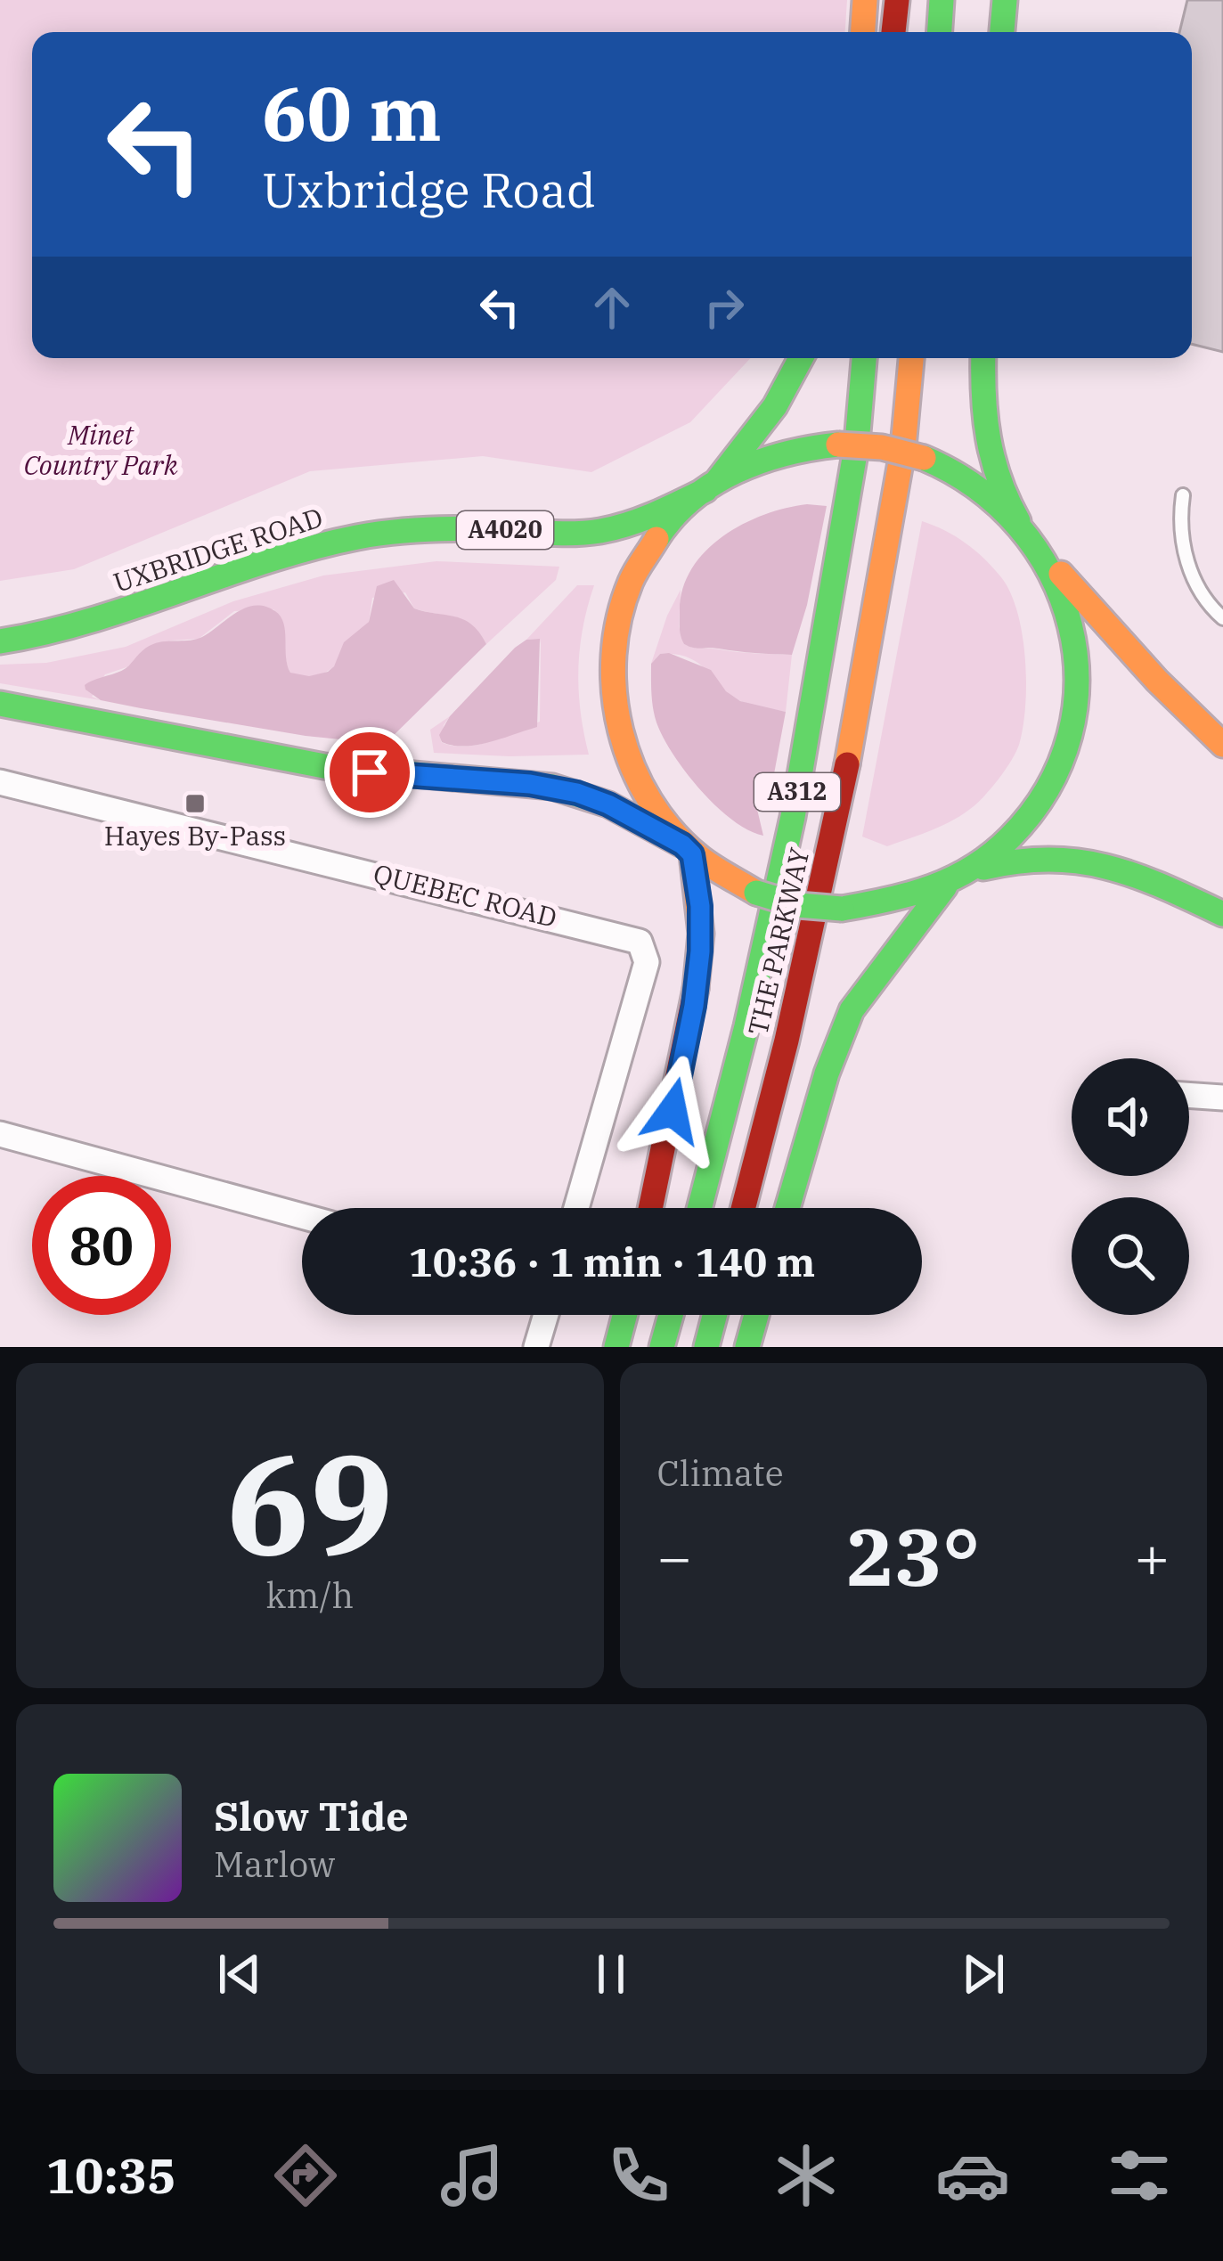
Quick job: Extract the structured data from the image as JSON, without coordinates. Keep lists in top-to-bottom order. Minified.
{"streets":{"main road":["A4020","UXBRIDGE ROAD","A312","THE PARKWAY"],"street":["QUEBEC ROAD"]},"parks":["Minet Country Park"],"places":{"transit":["Hayes By-Pass"]},"page":{"turn":["60 m","Uxbridge Road"],"limit":"80","trip":"10:36 · 1 min · 140 m","tile":[["69","km/h"],"Climate"],"heat":["−","23°","+"],"song":["Slow Tide","Marlow"],"tabs":"10:35"}}
